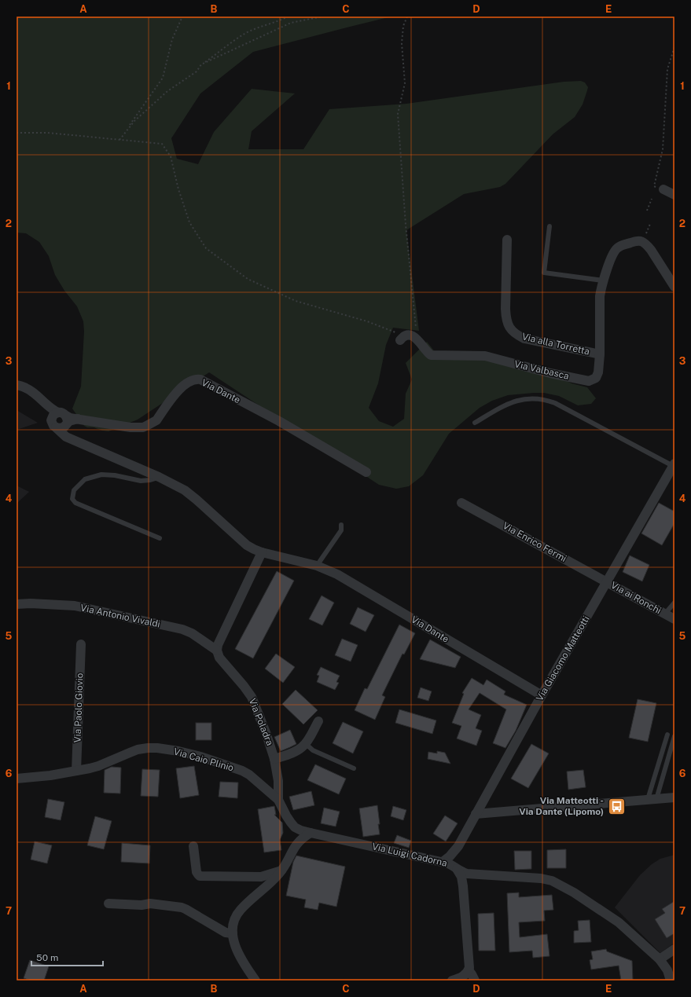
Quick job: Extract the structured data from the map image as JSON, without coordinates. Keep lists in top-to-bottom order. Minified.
{"streets":{"street":["Via alla Torretta","Via Valbasca","Via Dante","Via Enrico Fermi","Via ai Ronchi","Via Antonio Vivaldi","Via Giacomo Matteotti","Via Paolo Giovio","Via Poladra","Via Caio Plinio","Via Luigi Cadorna"]},"crossings":[["Via alla Torretta","Via Valbasca"],["Via Dante","Via Giacomo Matteotti"],["Via Enrico Fermi","Via ai Ronchi"],["Via Enrico Fermi","Via Giacomo Matteotti"],["Via ai Ronchi","Via Giacomo Matteotti"],["Via Antonio Vivaldi","Via Poladra"],["Via Giacomo Matteotti","Via Luigi Cadorna"],["Via Paolo Giovio","Via Caio Plinio"],["Via Poladra","Via Caio Plinio"],["Via Caio Plinio","Via Luigi Cadorna"]],"places":{"bus stop":["Via Matteotti - Via Dante (Lipomo)"]},"scale_bar":"50 m","grid":{"columns":["A","B","C","D","E"],"rows":["1","2","3","4","5","6","7"]}}
